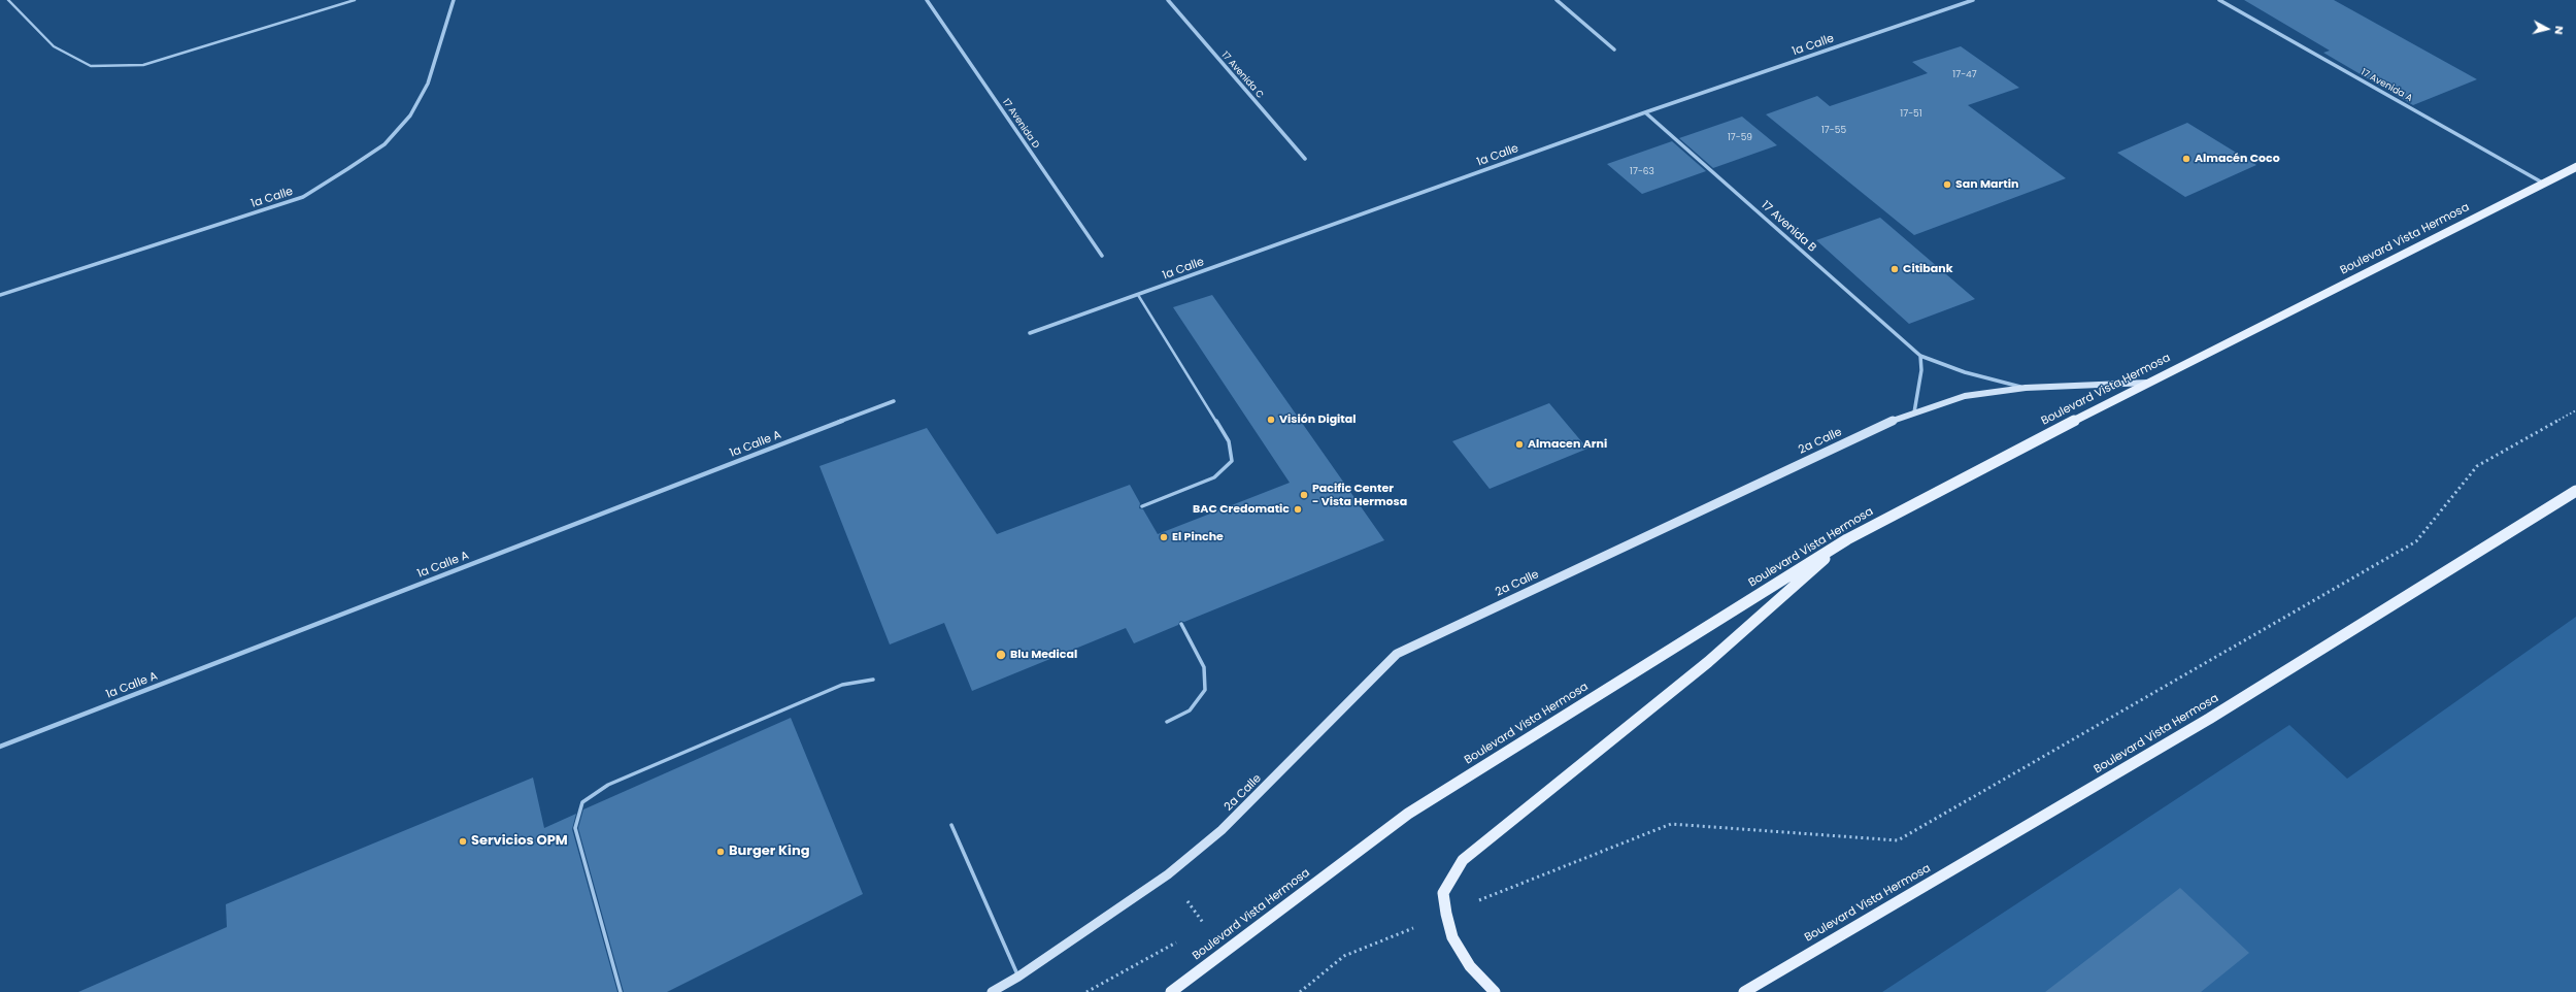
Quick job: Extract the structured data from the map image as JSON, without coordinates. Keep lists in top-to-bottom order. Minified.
{"streets":{"main road":["Boulevard Vista Hermosa"],"street":["1a Calle","17 Avenida C","17 Avenida A","17 Avenida D","17 Avenida B","2a Calle","1a Calle A"]},"crossings":[["1a Calle","17 Avenida B"],["17 Avenida A","Boulevard Vista Hermosa"],["17 Avenida B","2a Calle"],["Boulevard Vista Hermosa","2a Calle"]],"places":["Almacén Coco","San Martin","Citibank","Visión Digital","Almacen Arni","Pacific Center - Vista Hermosa","BAC Credomatic","El Pinche","Blu Medical","Servicios OPM","Burger King"],"house_numbers":["17-47","17-51","17-55","17-59","17-63"],"north":"right"}
